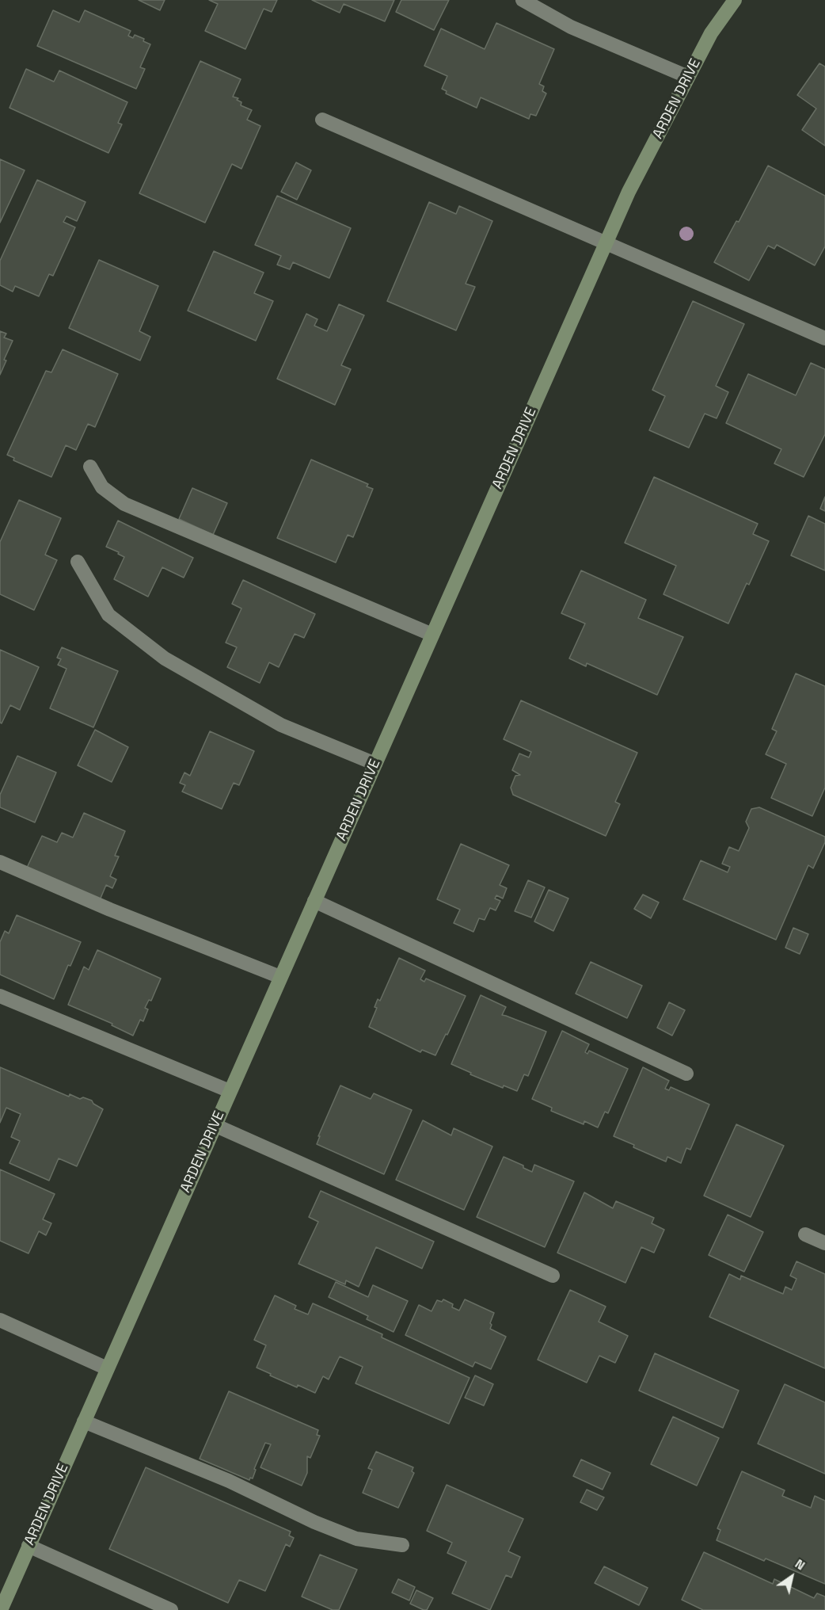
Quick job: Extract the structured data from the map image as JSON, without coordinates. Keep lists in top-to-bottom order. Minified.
{"streets":{"street":["ARDEN DRIVE"]},"north":"top right"}
